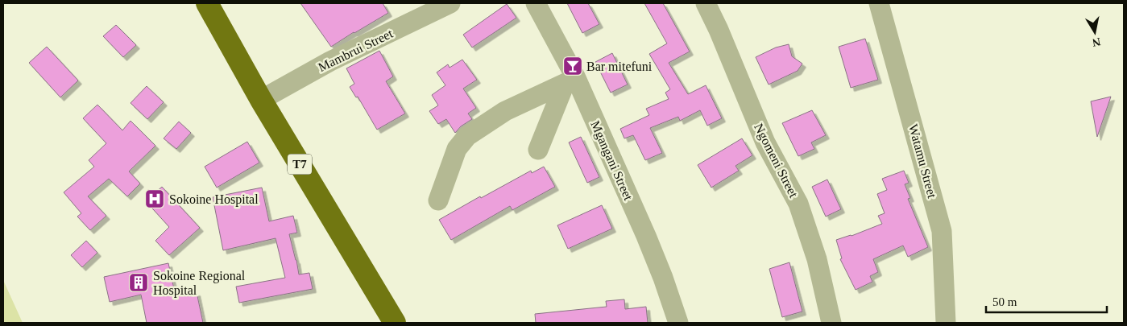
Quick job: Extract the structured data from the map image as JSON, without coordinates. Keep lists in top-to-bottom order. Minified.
{"streets":{"highway":["T7"],"street":["Mambrui Street","Mgangani Street","Ngomeni Street","Watamu Street"]},"crossings":[["Mambrui Street","T7"]],"places":{"bar":["Bar mitefuni"],"hospital":["Sokoine Hospital"],"building":["Sokoine Regional Hospital"]},"scale_bar":"50 m","north":"bottom"}
